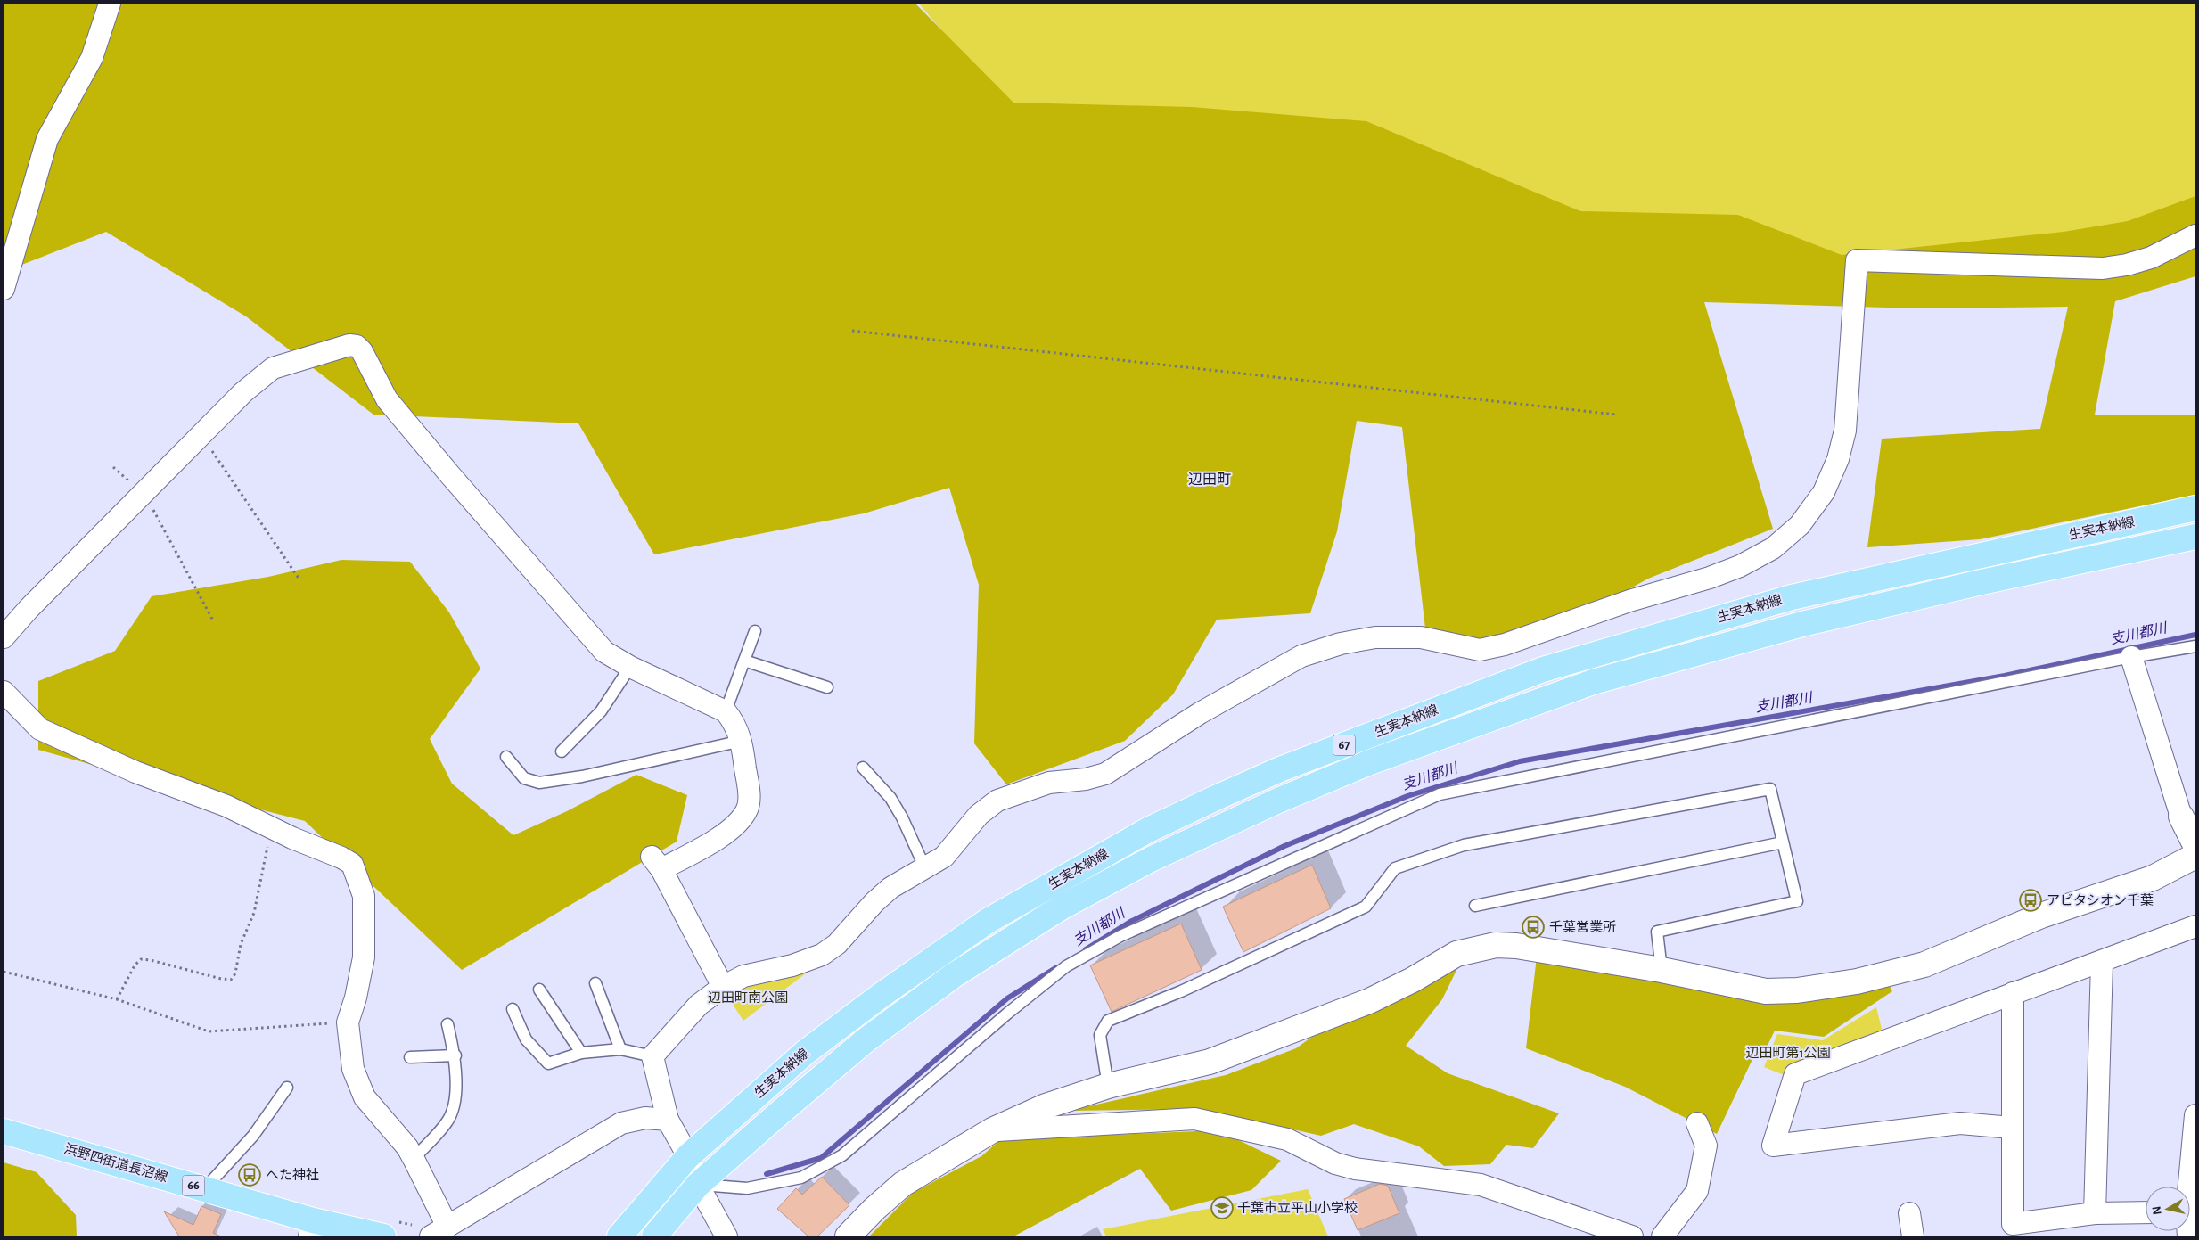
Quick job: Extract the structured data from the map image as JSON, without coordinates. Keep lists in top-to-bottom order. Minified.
{"streets":{"main road":["生実本納線","67","浜野四街道長沼線","66"]},"districts":["辺田町"],"water":["支川都川"],"parks":["辺田町南公園","辺田町第1公園"],"places":{"bus stop":["アビタシオン千葉","千葉営業所","へた神社"],"school or university":["千葉市立平山小学校"]},"north":"left"}
